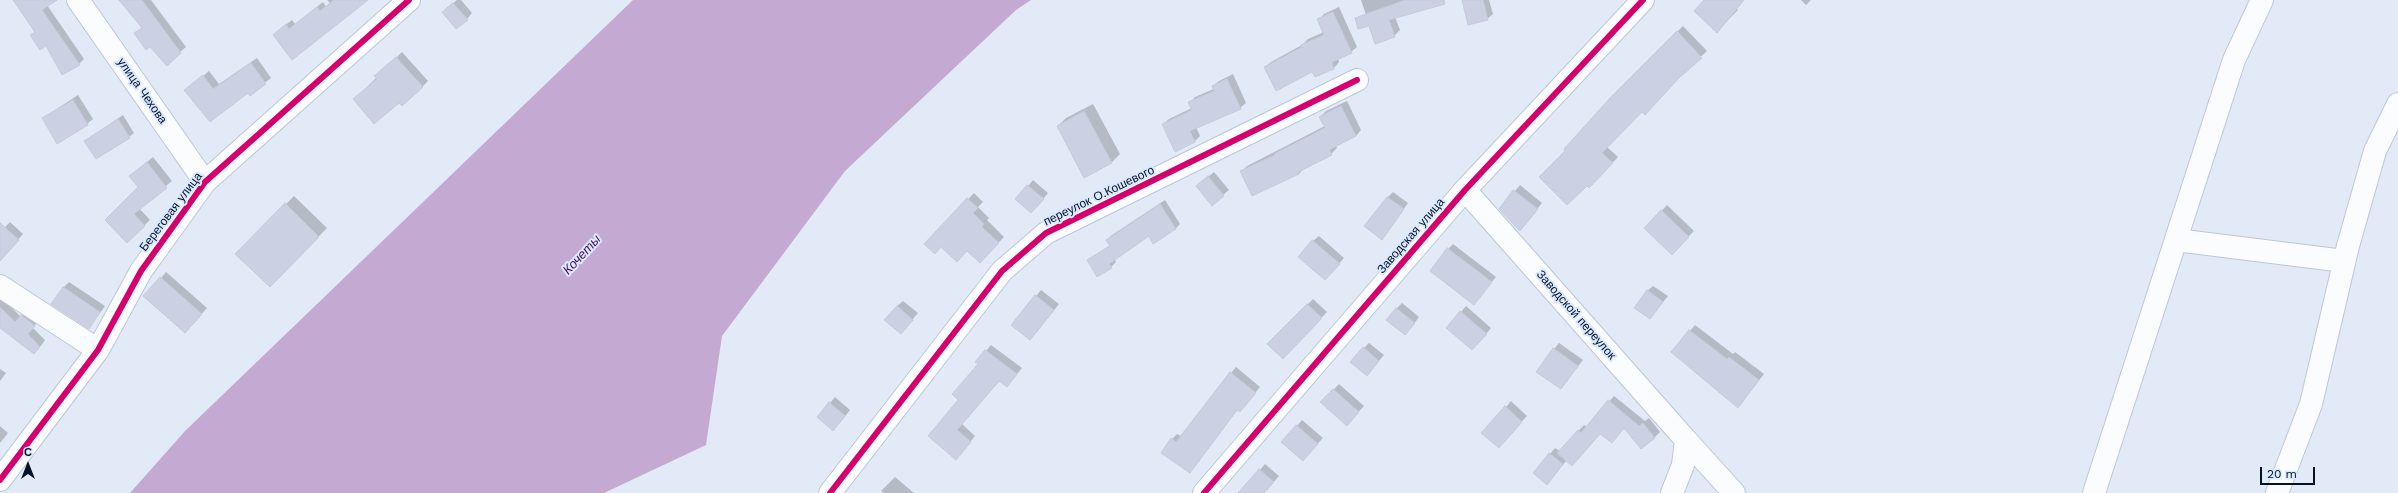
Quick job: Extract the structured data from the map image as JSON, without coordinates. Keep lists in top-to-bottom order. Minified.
{"streets":{"street":["улица Чехова","переулок О.Кошевого","Береговая улица","Заводская улица","Заводской переулок"]},"crossings":[["улица Чехова","Береговая улица"],["Заводская улица","Заводской переулок"]],"water":["Кочеты"],"scale_bar":"20 m","north":"top"}
